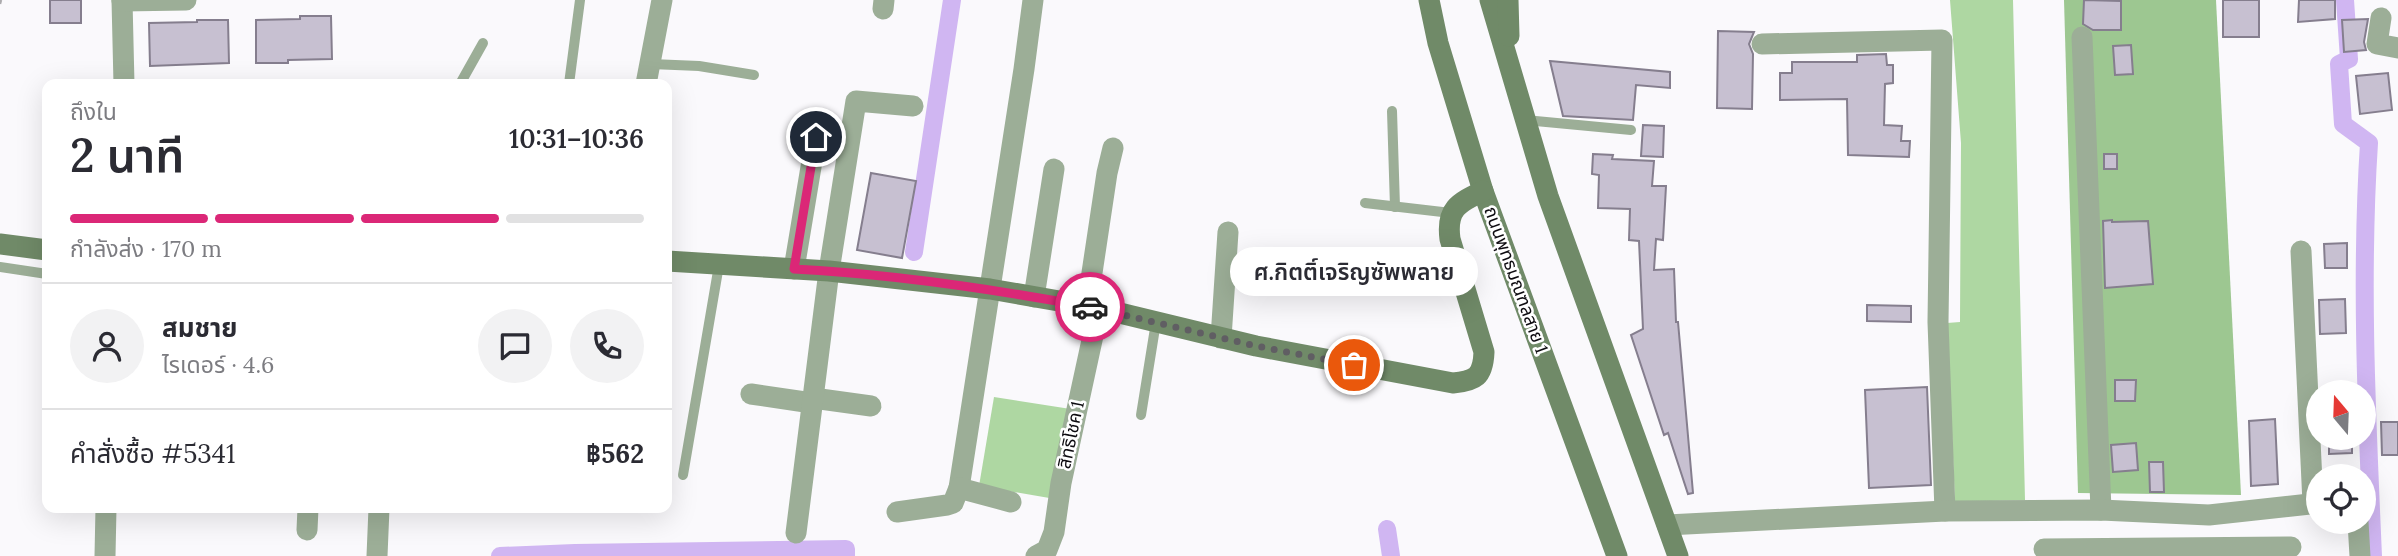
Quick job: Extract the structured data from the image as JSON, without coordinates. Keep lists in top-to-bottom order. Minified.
{"streets":{"main road":["ถนนพุทธมณฑลสาย 1"],"street":["สิทธิโชค 1"]},"places":["ศ.กิตติ์เจริญซัพพลาย"],"north":"top","page":{"heading":["2 นาที","ถึงใน","10:31–10:36"],"panel":["สมชาย","ไรเดอร์ · 4.6","คำสั่งซื้อ #5341","฿562"],"bar":"กำลังส่ง · 170 m","bubble":"ศ.กิตติ์เจริญซัพพลาย"}}
